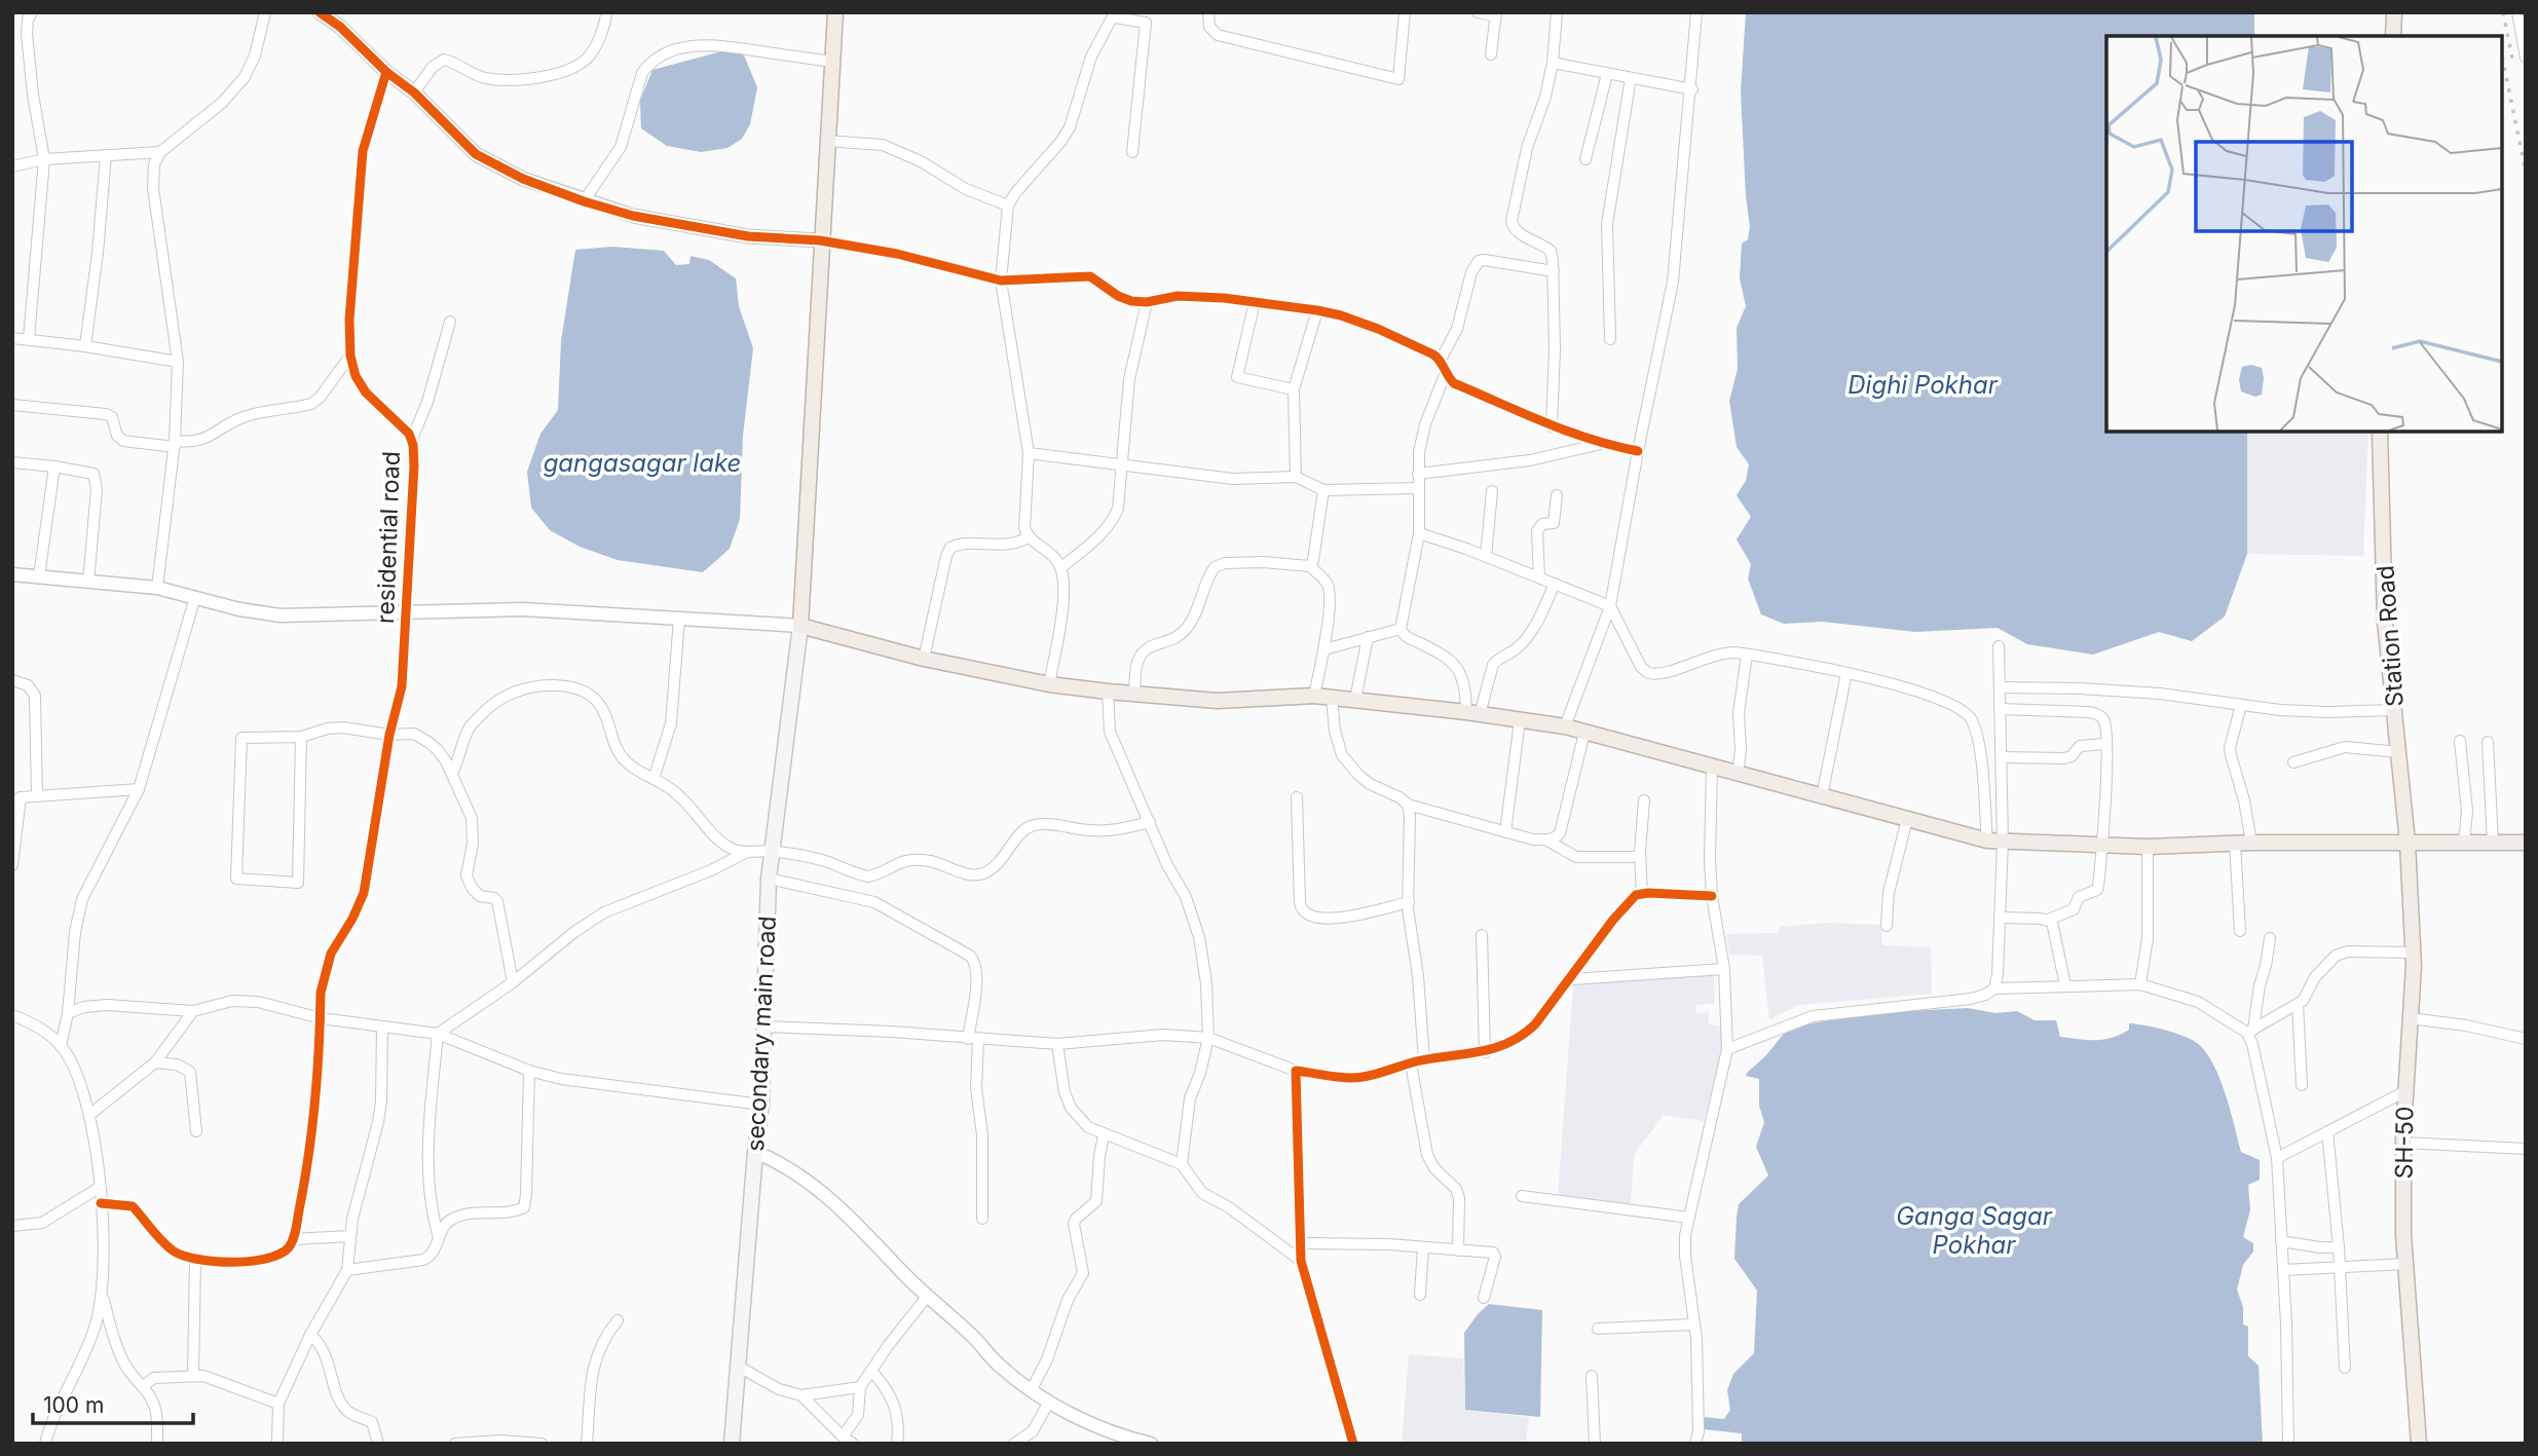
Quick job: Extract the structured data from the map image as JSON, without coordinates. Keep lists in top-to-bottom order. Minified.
{"streets":{"main road":["Station Road","secondary main road","SH-50"],"street":["residential road"]},"crossings":[["Station Road","SH-50"]],"water":["Dighi Pokhar","gangasagar lake","Ganga Sagar Pokhar"],"scale_bar":"100 m"}
